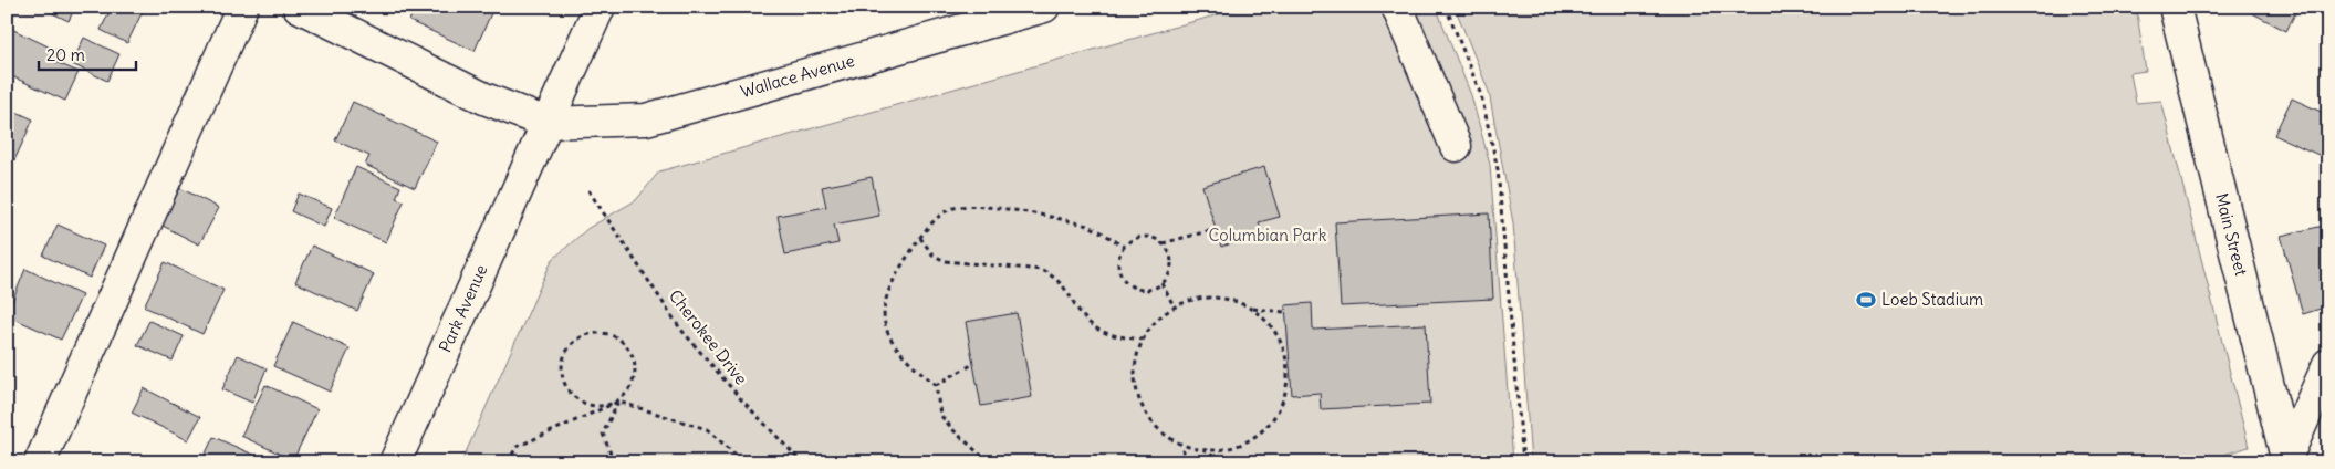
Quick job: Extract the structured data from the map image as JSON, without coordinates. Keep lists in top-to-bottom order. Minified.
{"streets":{"street":["Wallace Avenue","Main Street","Park Avenue"],"path":["Cherokee Drive"]},"crossings":[["Wallace Avenue","Park Avenue"]],"parks":["Columbian Park"],"places":{"sports":["Loeb Stadium"]},"scale_bar":"20 m"}
